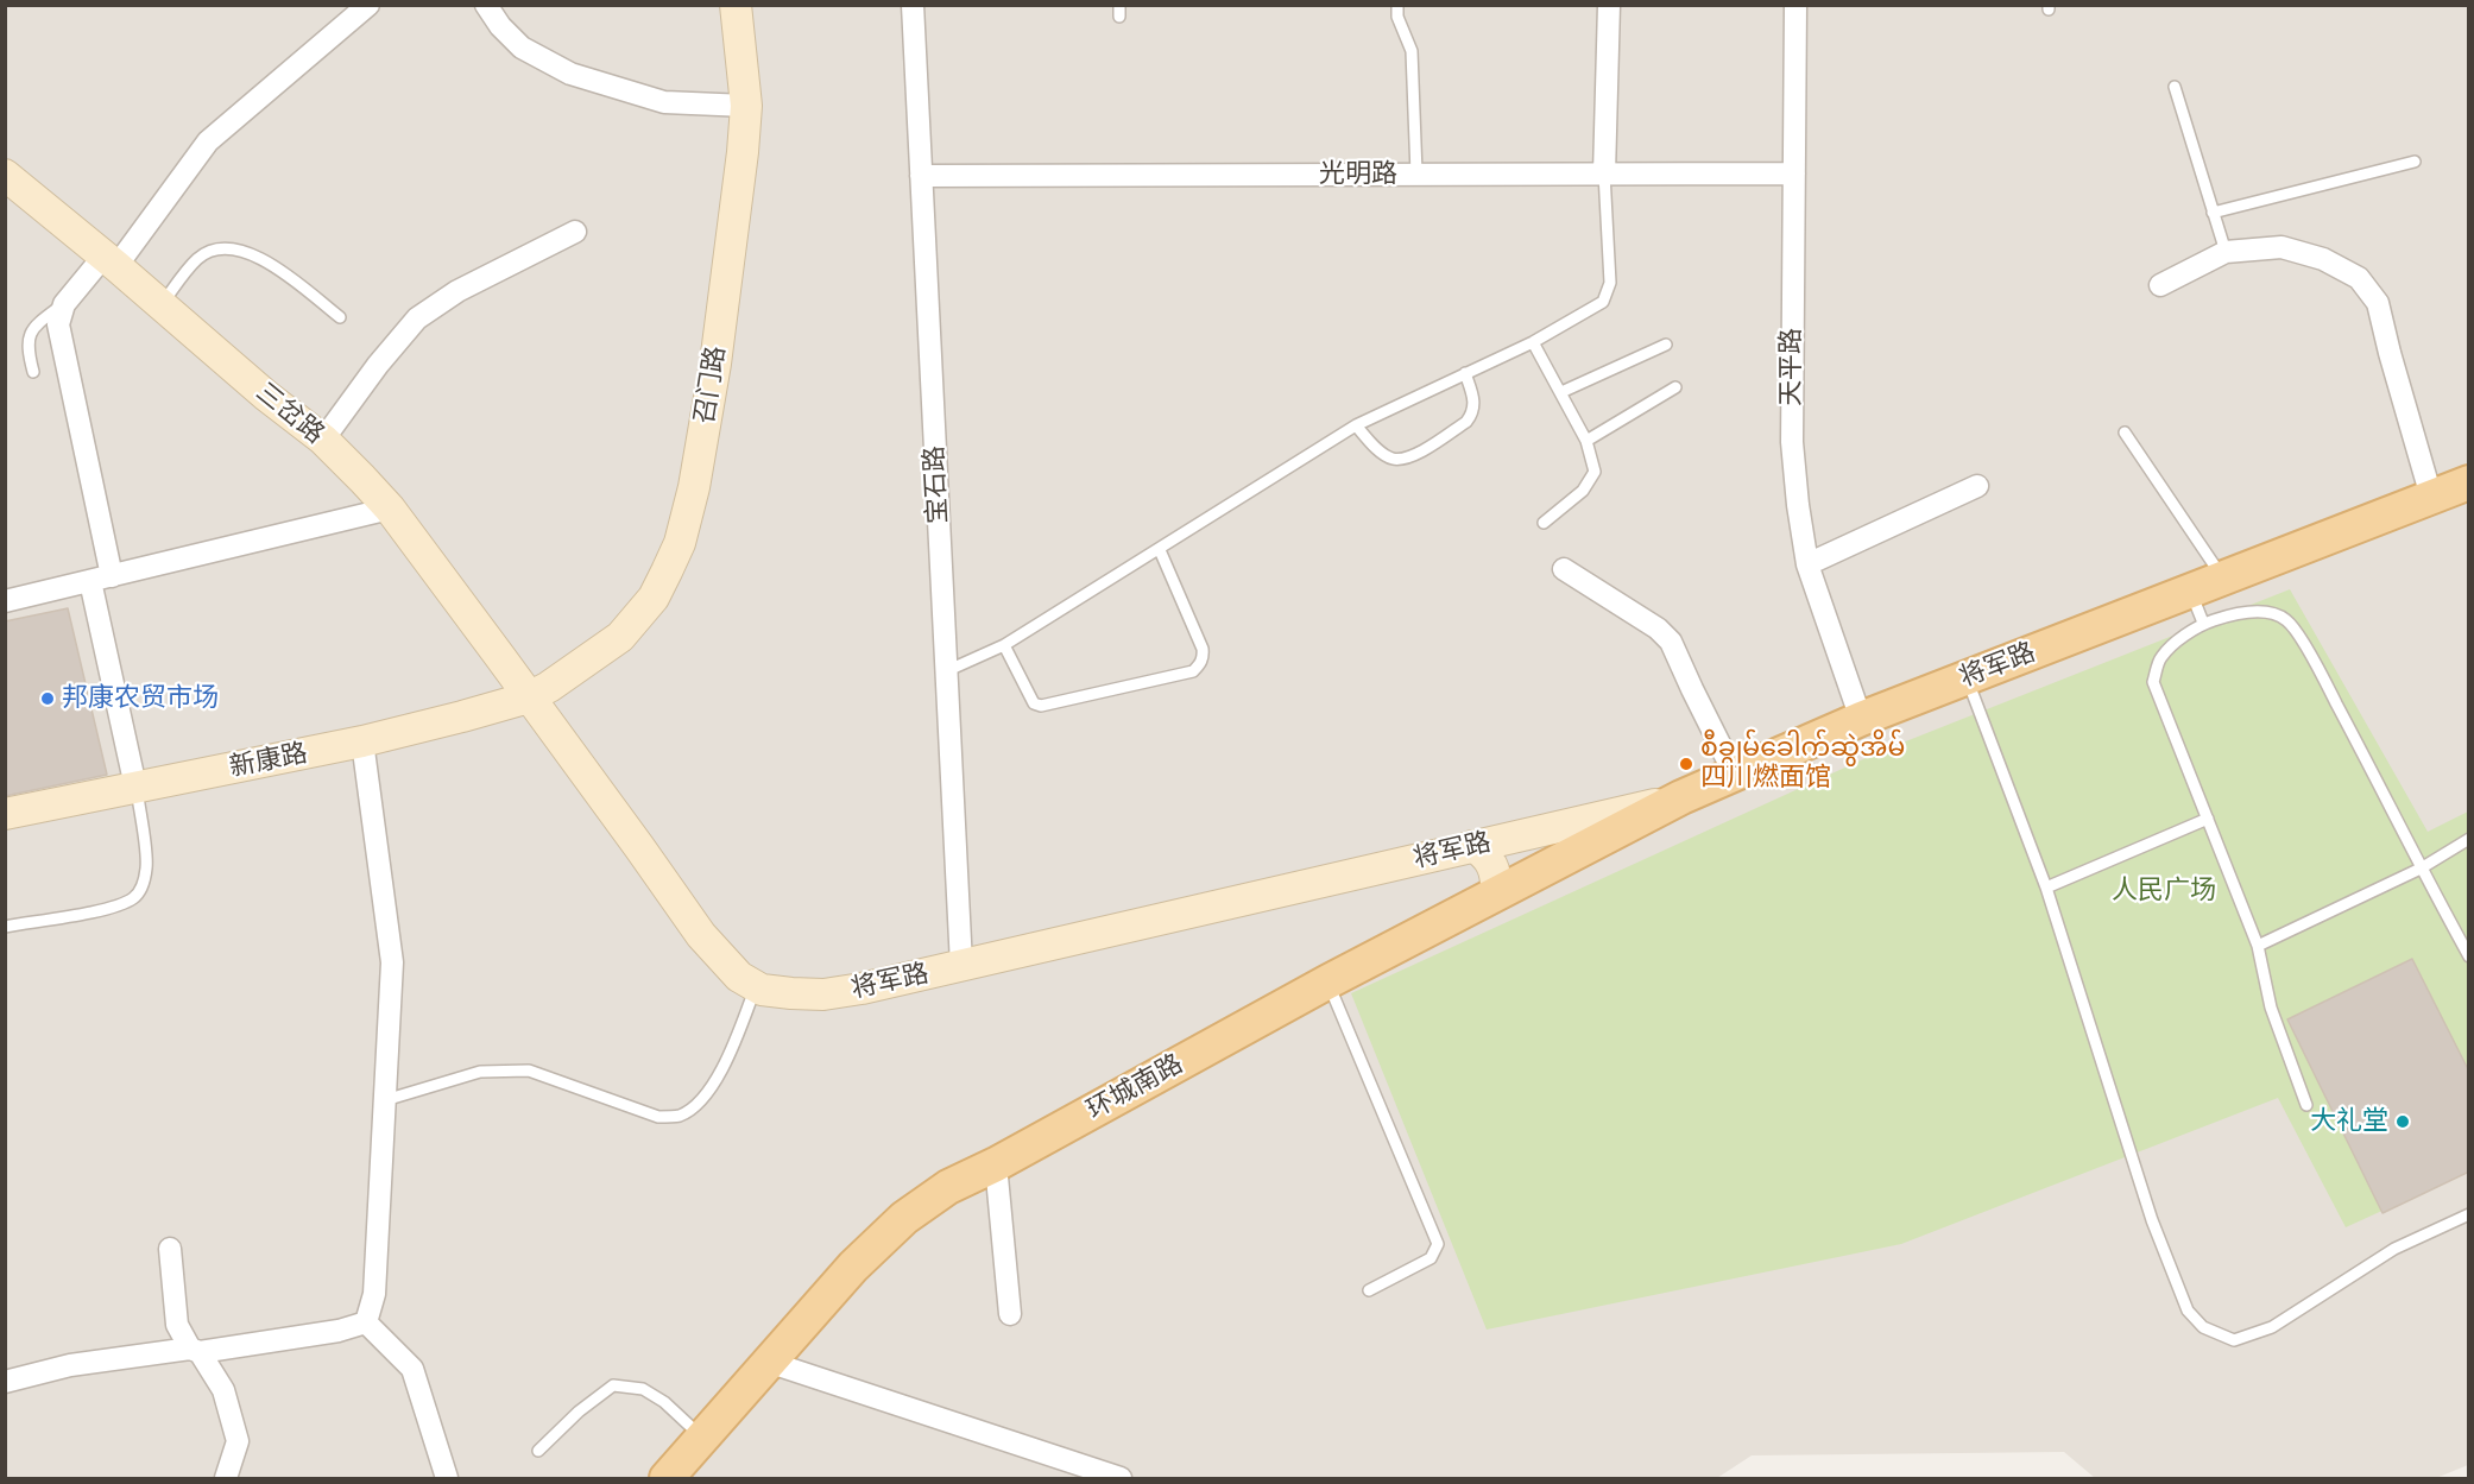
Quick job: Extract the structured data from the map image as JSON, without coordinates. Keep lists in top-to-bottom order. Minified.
{"streets":{"main road":["召门路","三岔路","将军路","新康路","环城南路"],"street":["光明路","天平路","宝石路"]},"crossings":[["光明路","天平路"],["光明路","宝石路"],["天平路","将军路"],["召门路","三岔路"],["召门路","将军路"],["召门路","新康路"],["三岔路","将军路"],["三岔路","新康路"],["宝石路","将军路"],["将军路","新康路"],["将军路","环城南路"]],"parks":["人民广场"],"places":["邦康农贸市场","စီချွမ်ခေါက်ဆွဲအိမ် 四川燃面馆","大礼堂"]}
